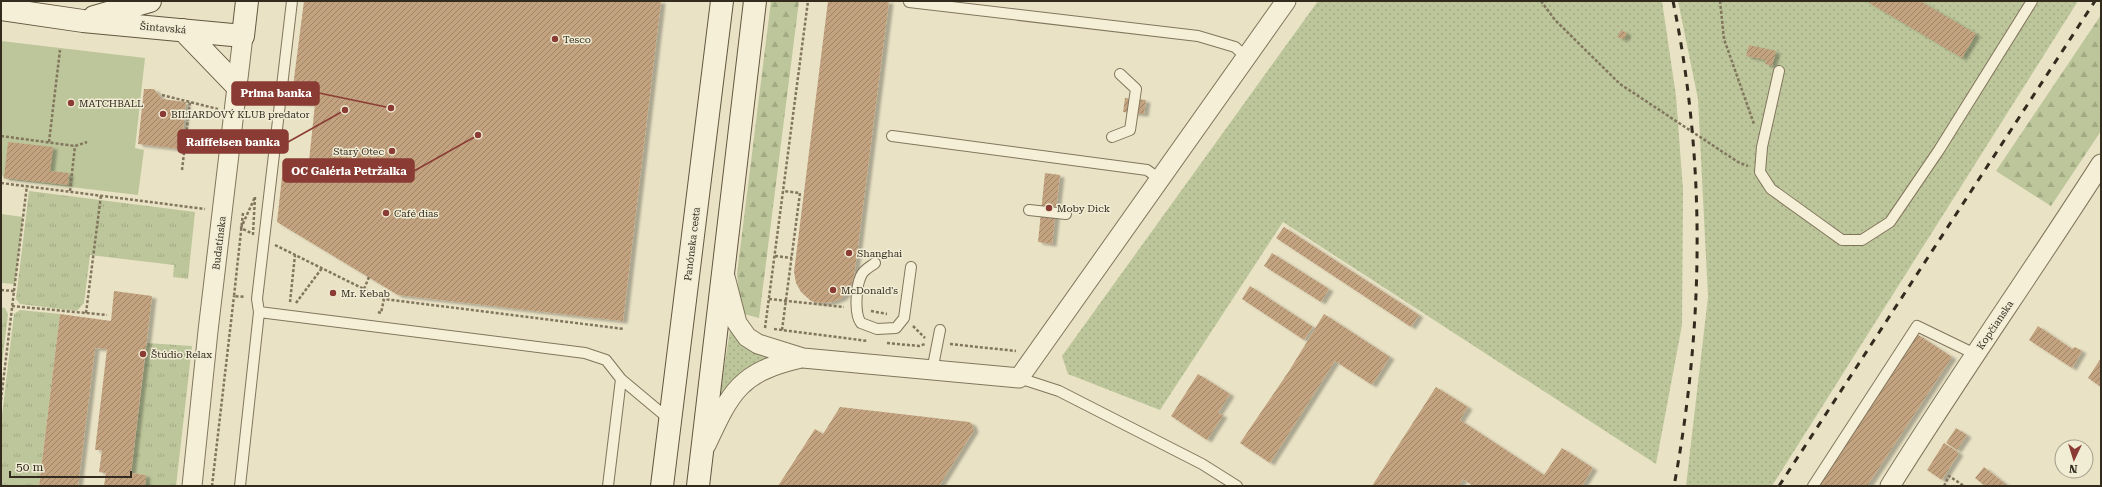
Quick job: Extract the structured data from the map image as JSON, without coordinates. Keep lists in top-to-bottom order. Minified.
{"streets":{"main road":["Šintavská","Budatínska","Panónska cesta"],"street":["Kopčianska"]},"crossings":[["Šintavská","Budatínska"]],"places":["Tesco","MATCHBALL","Prima banka","Raiffeisen banka","BILIARDOVÝ KLUB predator","OC Galéria Petržalka","Starý Otec","Moby Dick","Café dias","Shanghai","McDonald's","Mr. Kebab","Štúdio Relax"],"scale_bar":"50 m","north":"bottom"}
